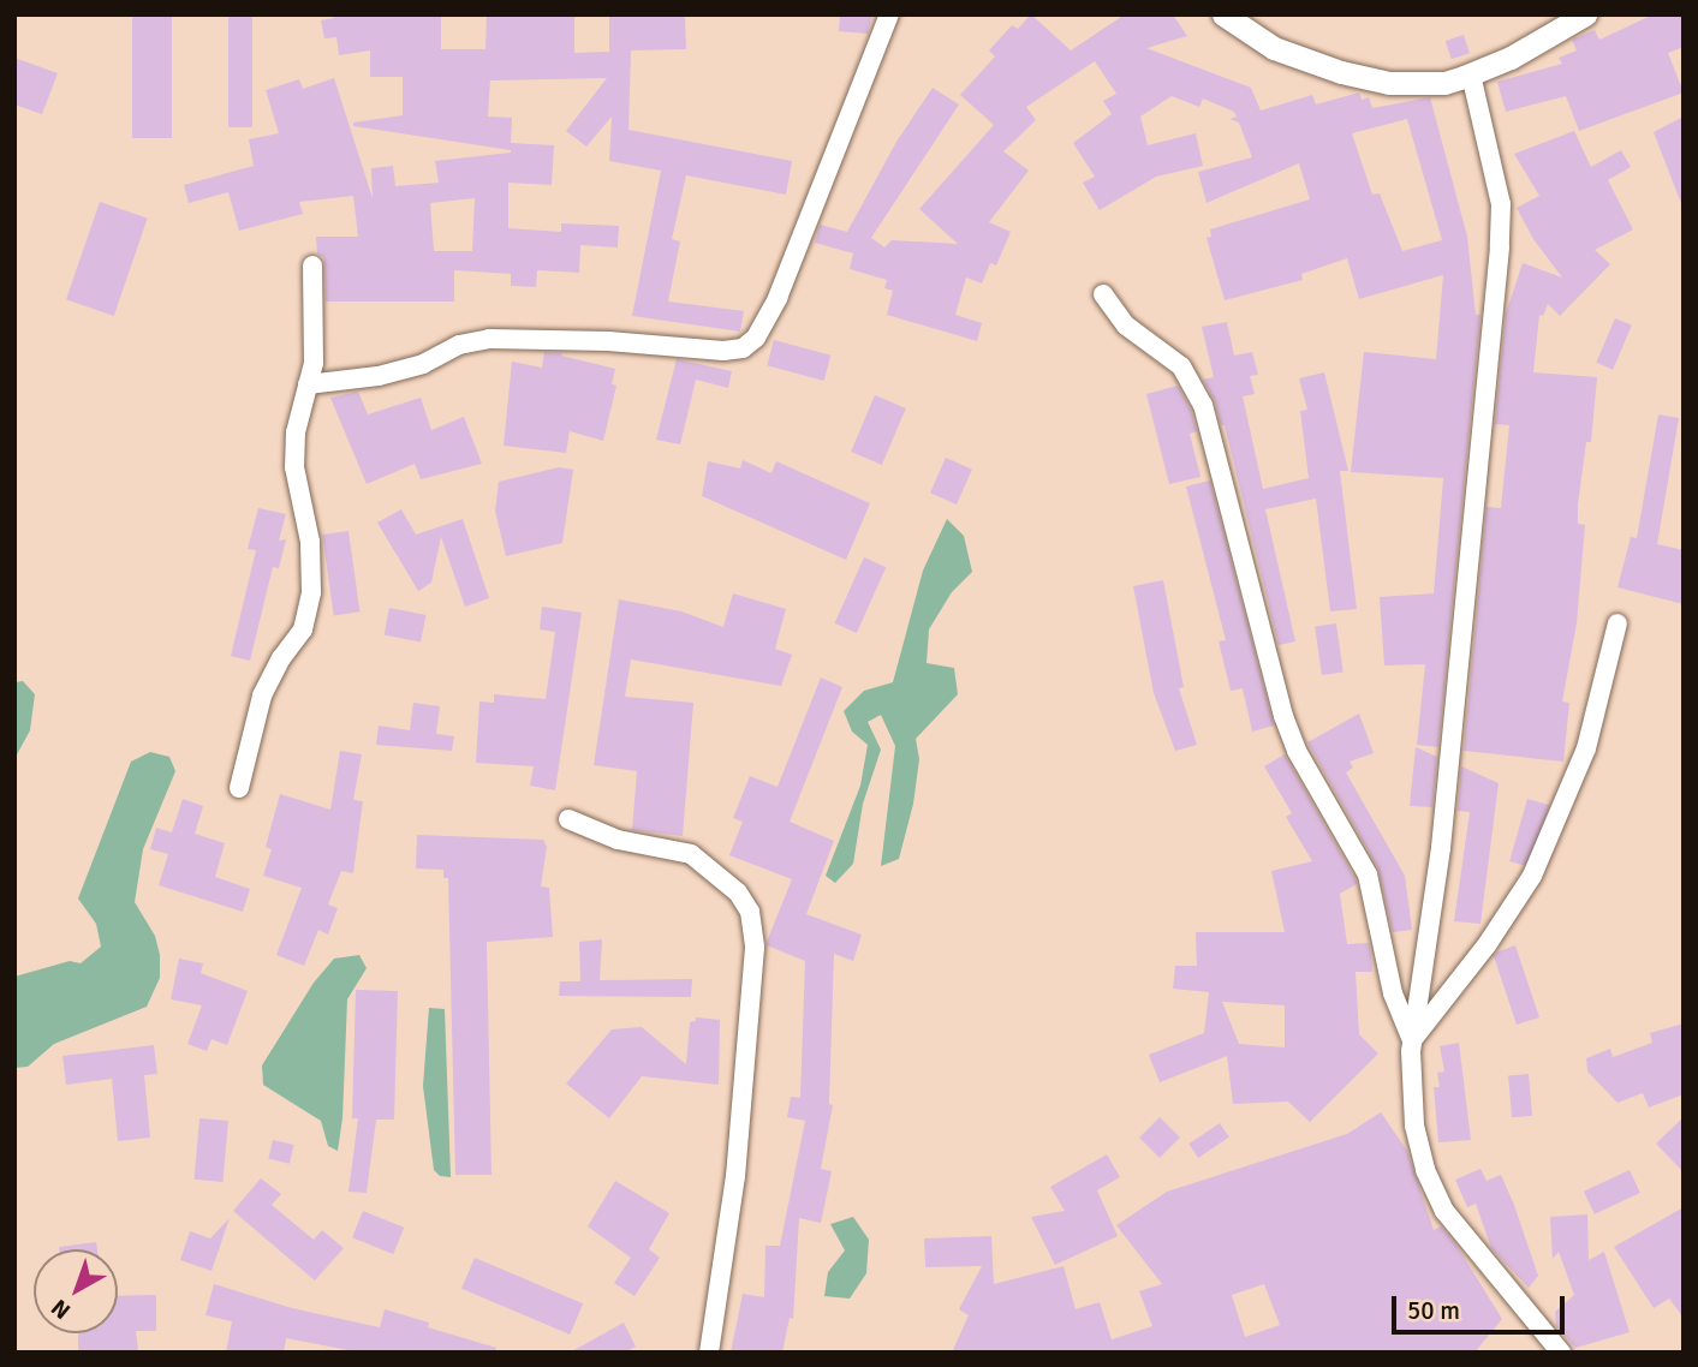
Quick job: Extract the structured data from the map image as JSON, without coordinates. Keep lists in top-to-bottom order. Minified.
{"scale_bar":"50 m","north":"bottom left"}
